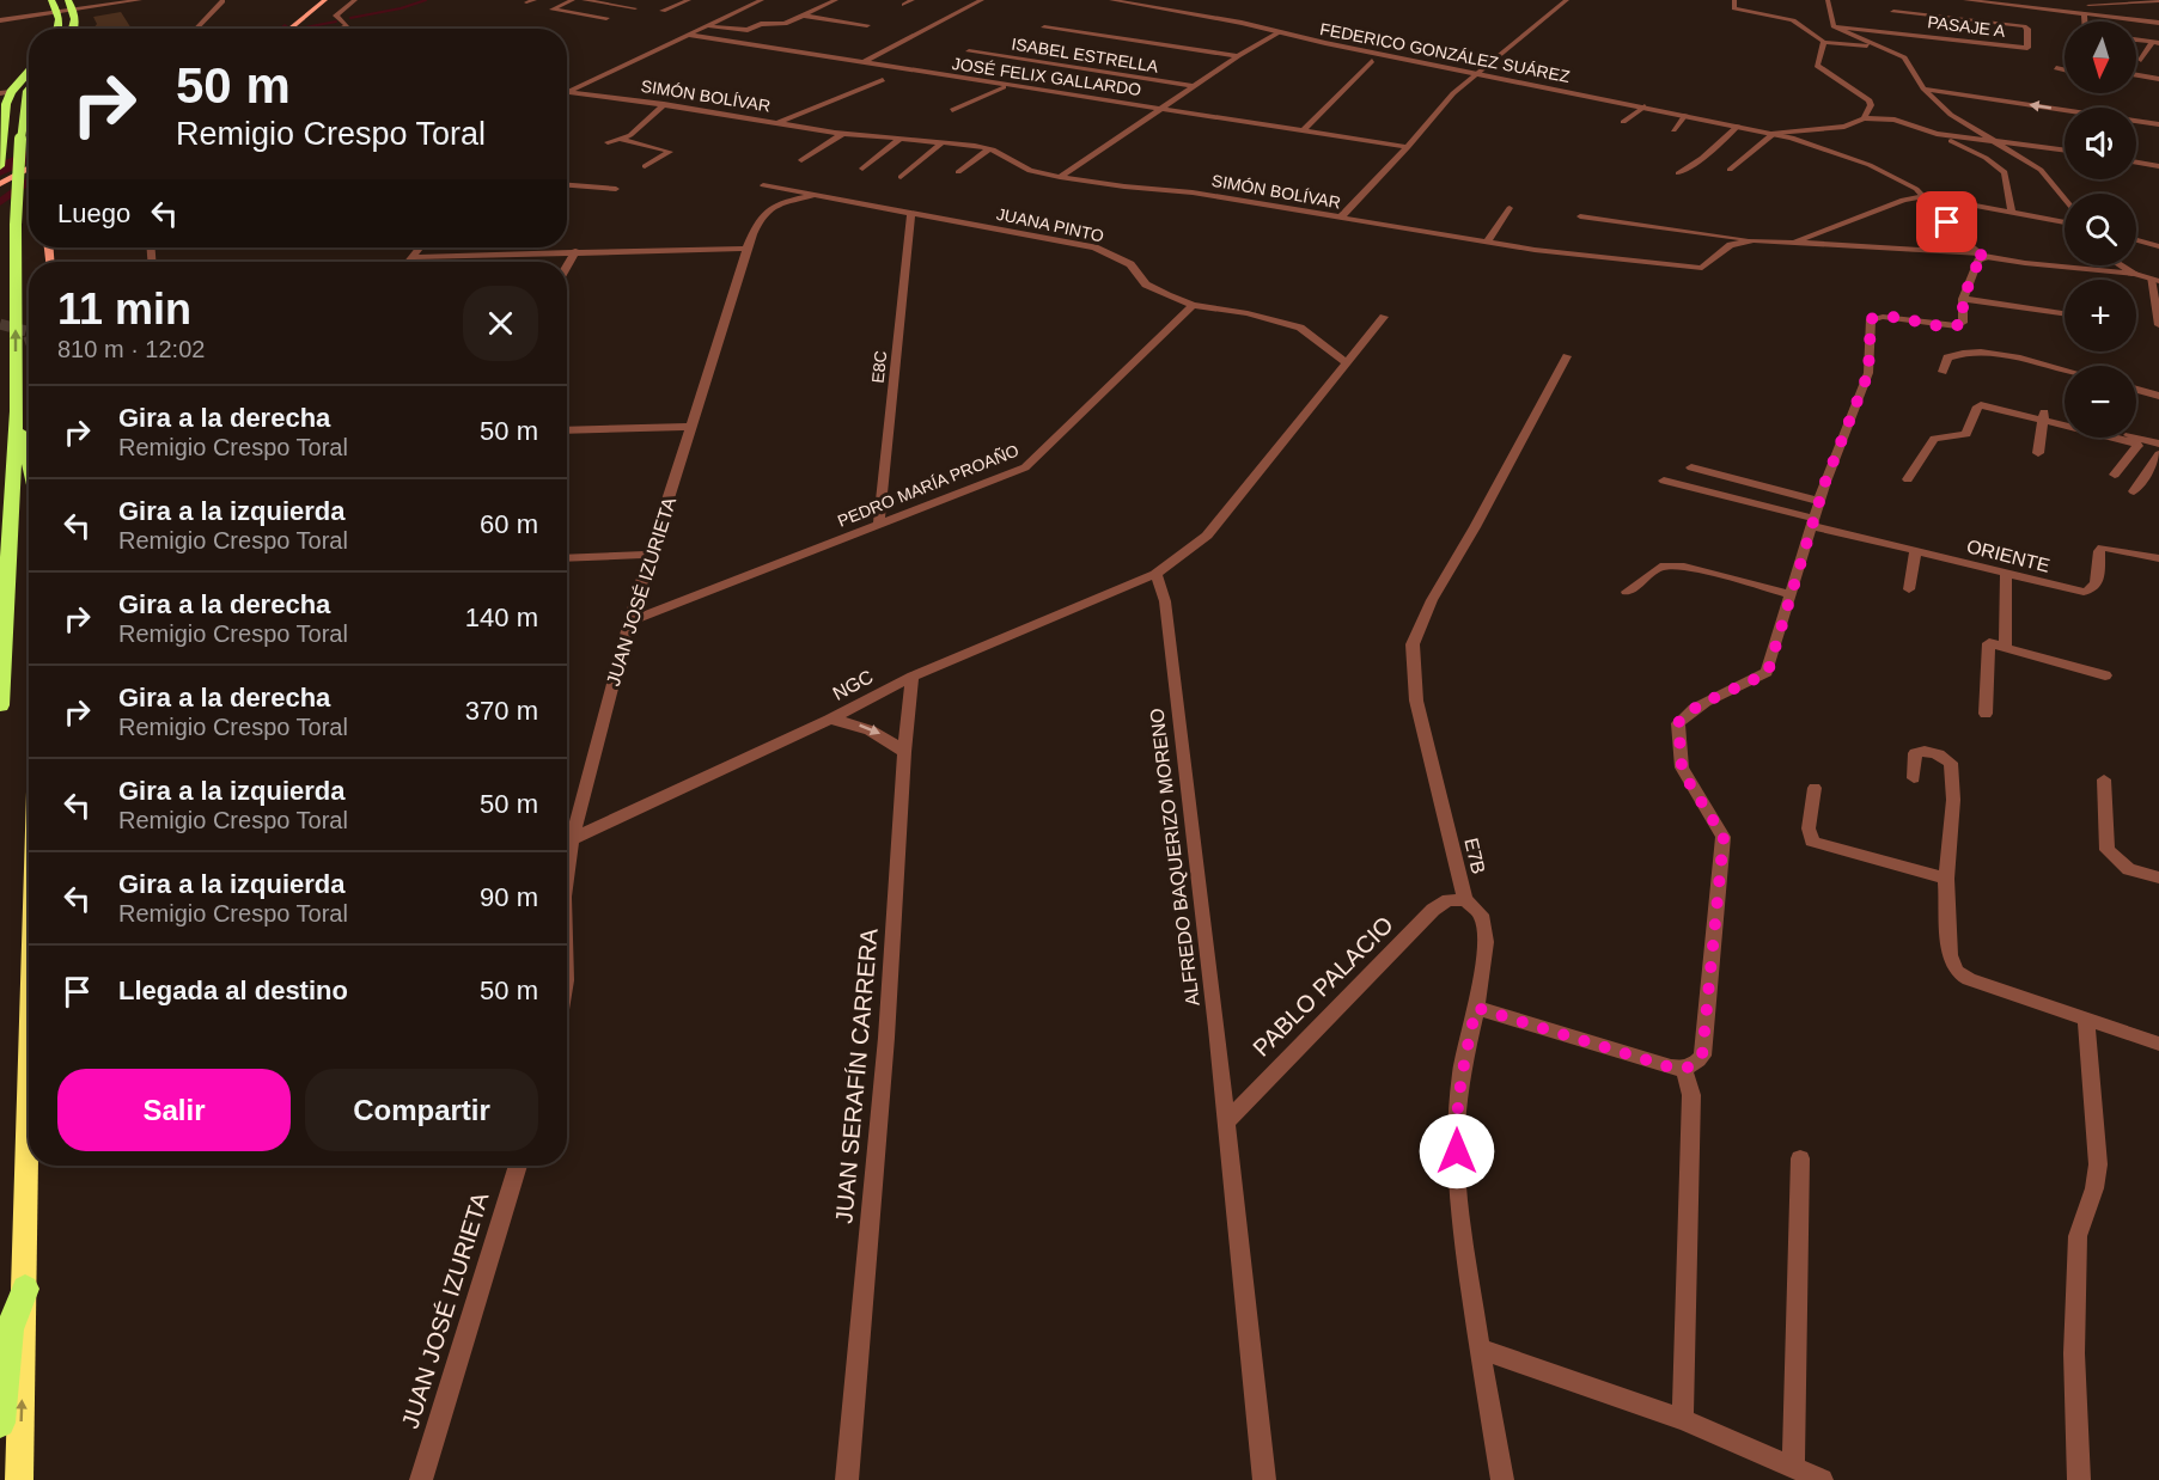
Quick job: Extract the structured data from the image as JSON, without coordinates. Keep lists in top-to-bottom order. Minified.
{"streets":{"street":["PASAJE A","FEDERICO GONZÁLEZ SUÁREZ","ISABEL ESTRELLA","JOSÉ FELIX GALLARDO","SIMÓN BOLÍVAR","JUANA PINTO","E8C","PEDRO MARÍA PROAÑO","ORIENTE","JUAN JOSÉ IZURIETA","NGC","E7B","ALFREDO BAQUERIZO MORENO","PABLO PALACIO","JUAN SERAFÍN CARRERA"]},"crossings":[["JUANA PINTO","E8C"],["JUANA PINTO","PEDRO MARÍA PROAÑO"],["JUANA PINTO","JUAN JOSÉ IZURIETA"],["E8C","PEDRO MARÍA PROAÑO"],["PEDRO MARÍA PROAÑO","JUAN JOSÉ IZURIETA"],["JUAN JOSÉ IZURIETA","NGC"],["NGC","ALFREDO BAQUERIZO MORENO"],["NGC","JUAN SERAFÍN CARRERA"],["E7B","PABLO PALACIO"],["ALFREDO BAQUERIZO MORENO","PABLO PALACIO"]],"north":"bottom","page":{"map_buttons":["+","−"],"turn":["50 m","Remigio Crespo Toral"],"then":"Luego","heading":["11 min","810 m · 12:02"],"list":[{"name":"Gira a la derecha","note":"Remigio Crespo Toral","value":"50 m"},{"name":"Gira a la izquierda","note":"Remigio Crespo Toral","value":"60 m"},{"name":"Gira a la derecha","note":"Remigio Crespo Toral","value":"140 m"},{"name":"Gira a la derecha","note":"Remigio Crespo Toral","value":"370 m"},{"name":"Gira a la izquierda","note":"Remigio Crespo Toral","value":"50 m"},{"name":"Gira a la izquierda","note":"Remigio Crespo Toral","value":"90 m"},{"name":"Llegada al destino","value":"50 m"}],"buttons":["Salir","Compartir"]}}
